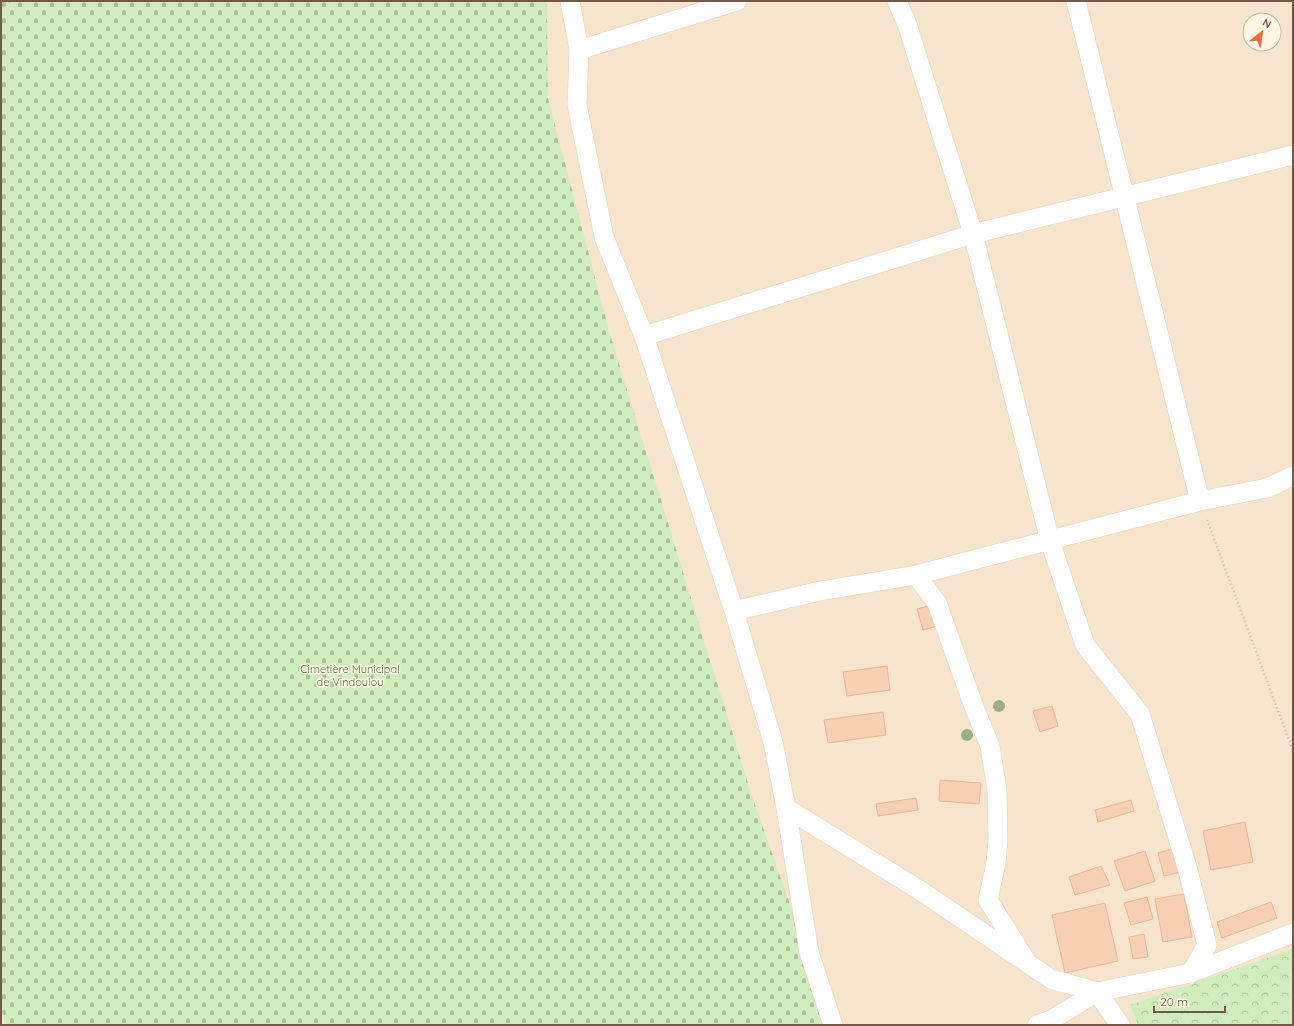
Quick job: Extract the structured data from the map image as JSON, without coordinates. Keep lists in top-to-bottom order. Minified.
{"parks":["Cimetière Municipal de Vindoulou"],"scale_bar":"20 m","north":"top right"}
